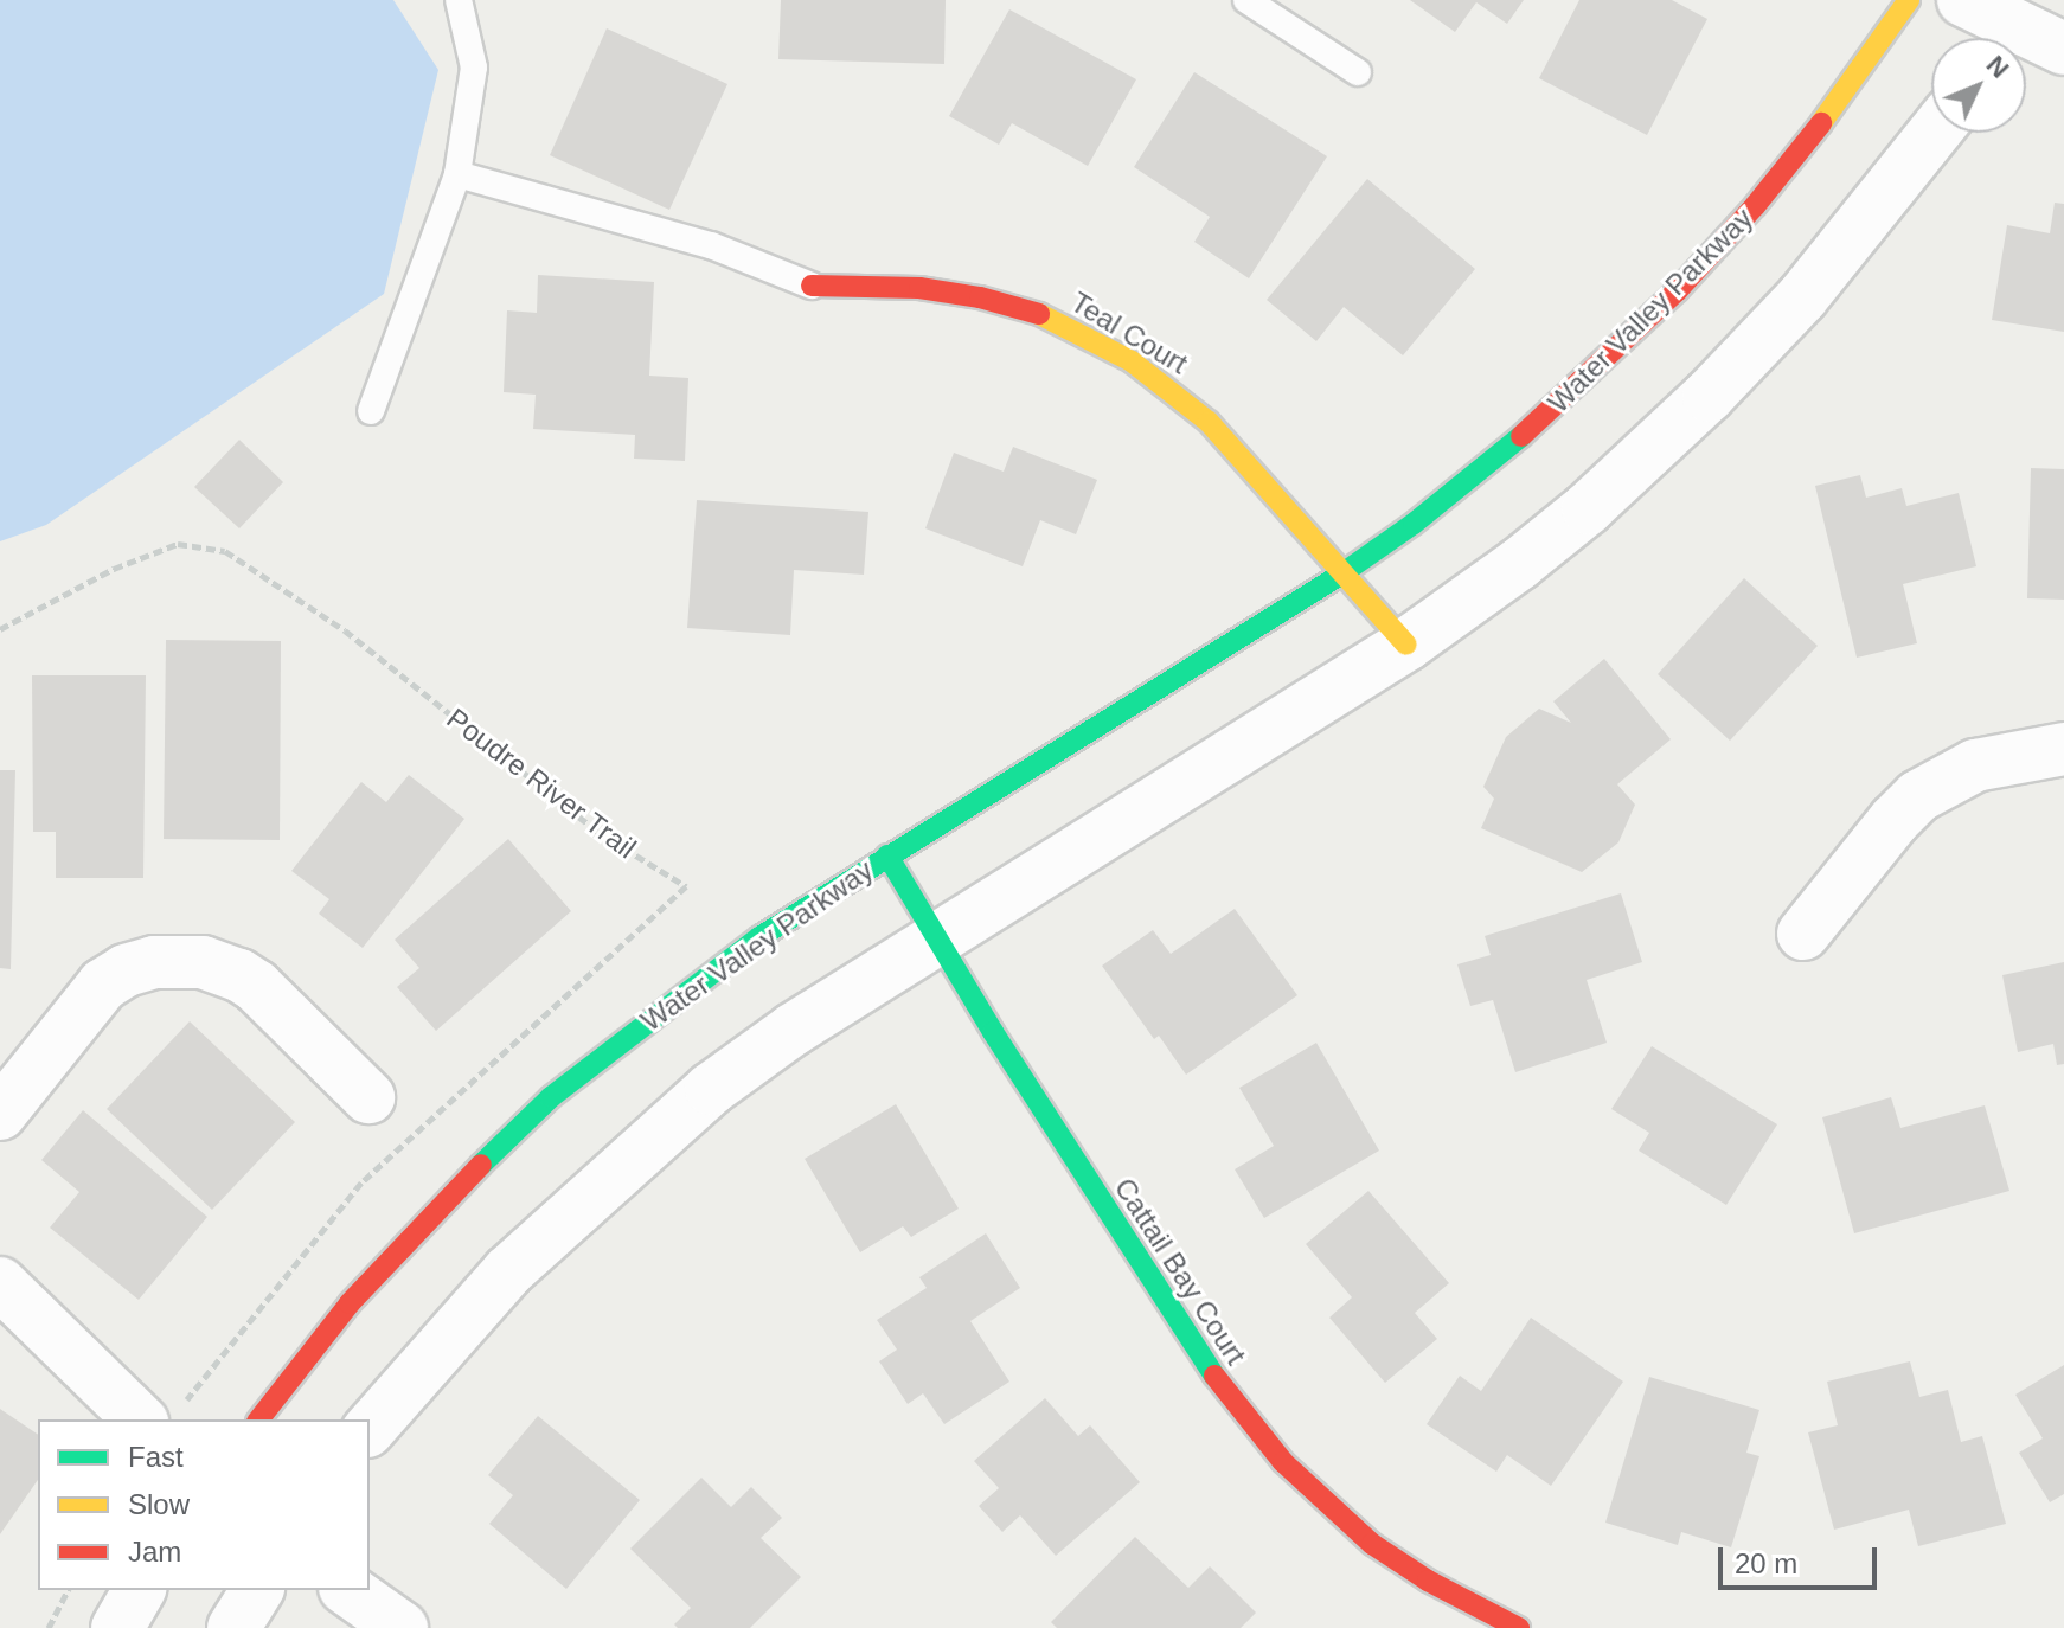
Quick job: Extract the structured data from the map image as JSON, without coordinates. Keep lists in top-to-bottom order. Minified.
{"streets":{"street":["Water Valley Parkway","Teal Court","Cattail Bay Court"],"path":["Poudre River Trail"]},"crossings":[["Water Valley Parkway","Teal Court"],["Water Valley Parkway","Cattail Bay Court"]],"legend":["Fast","Slow","Jam"],"scale_bar":"20 m","north":"top right"}
